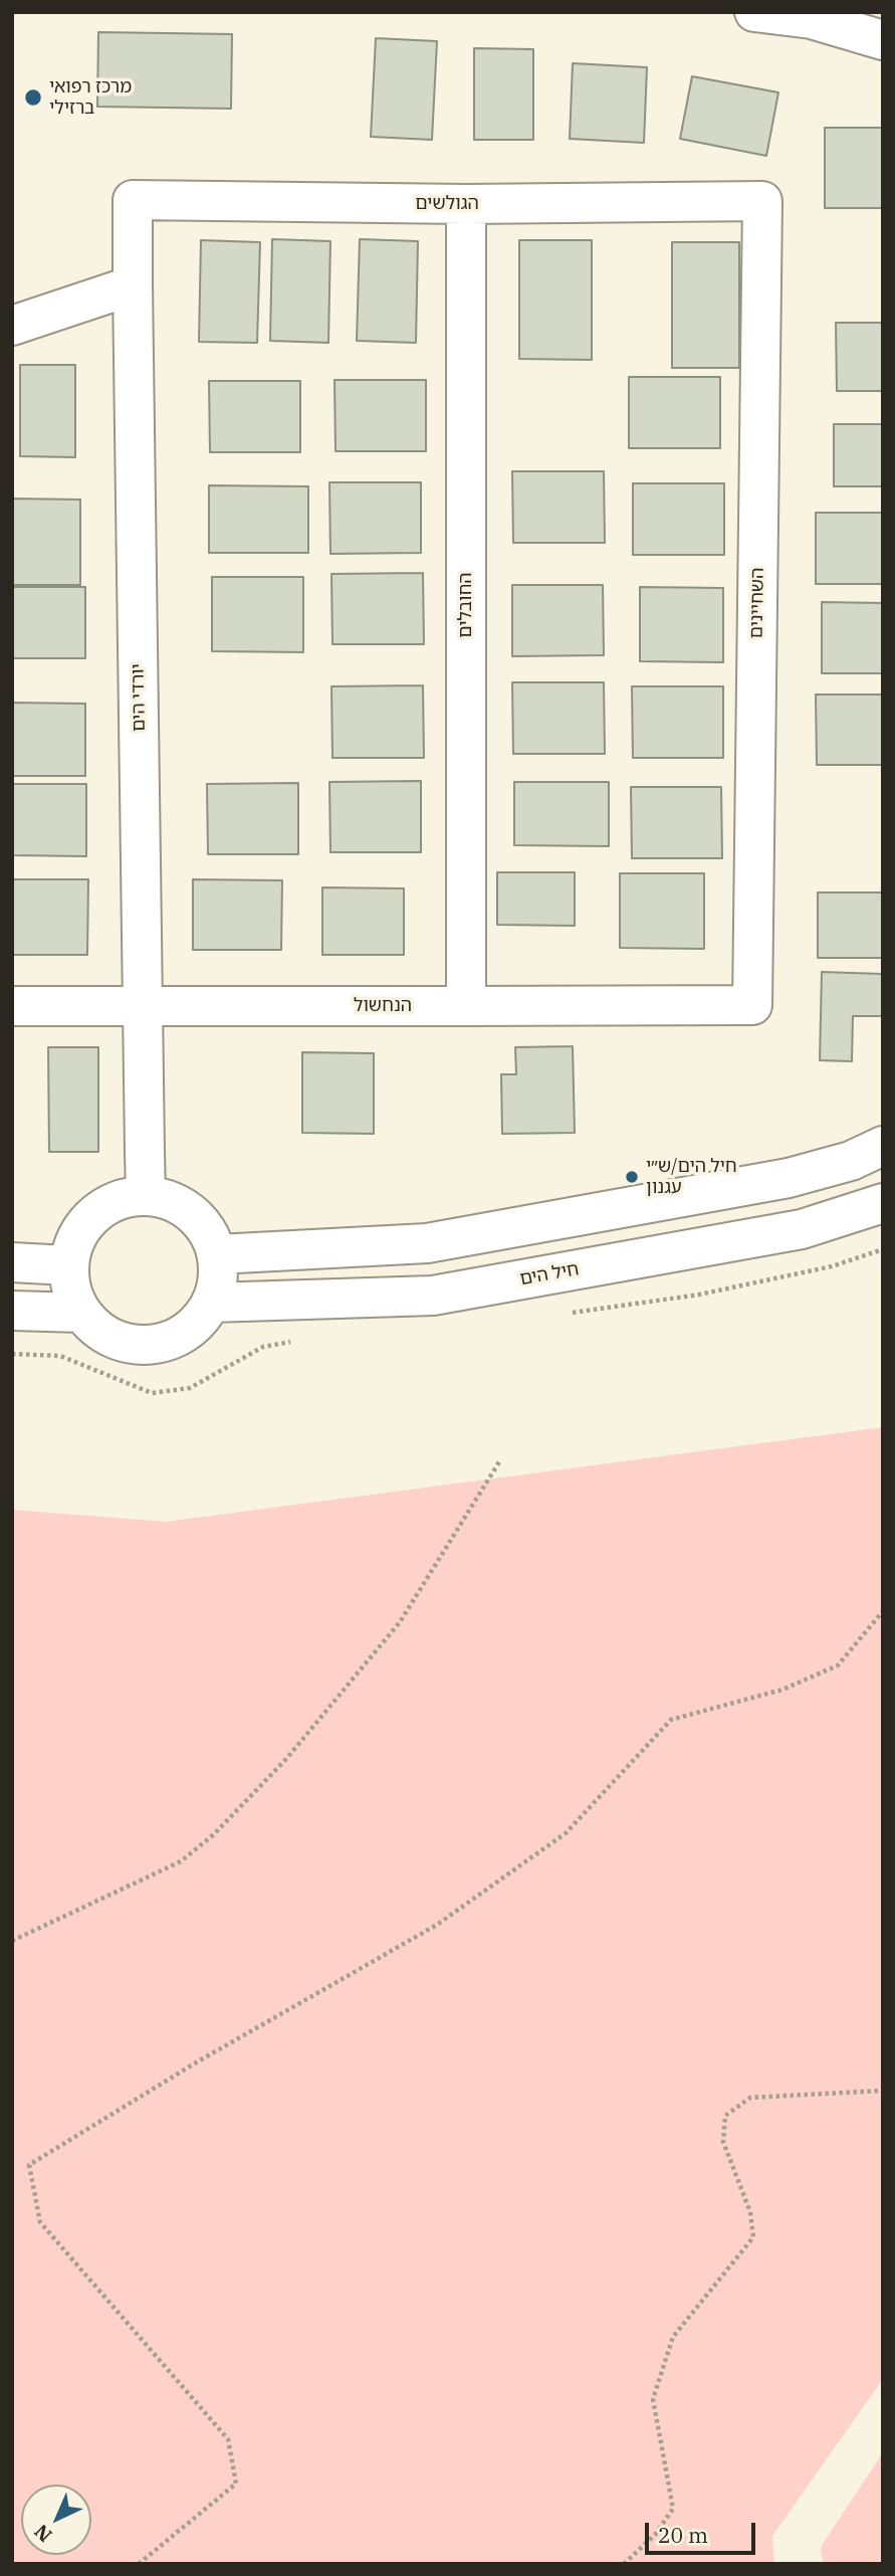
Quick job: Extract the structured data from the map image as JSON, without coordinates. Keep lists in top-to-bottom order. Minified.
{"streets":{"street":["הגולשים","השחיינים","החובלים","יורדי הים","הנחשול","חיל הים"]},"crossings":[["הגולשים","השחיינים"],["הגולשים","החובלים"],["הגולשים","יורדי הים"],["השחיינים","הנחשול"],["החובלים","הנחשול"],["יורדי הים","הנחשול"],["יורדי הים","חיל הים"]],"places":["מרכז רפואי ברזילי","חיל הים/ש״י עגנון"],"scale_bar":"20 m","north":"bottom left"}
